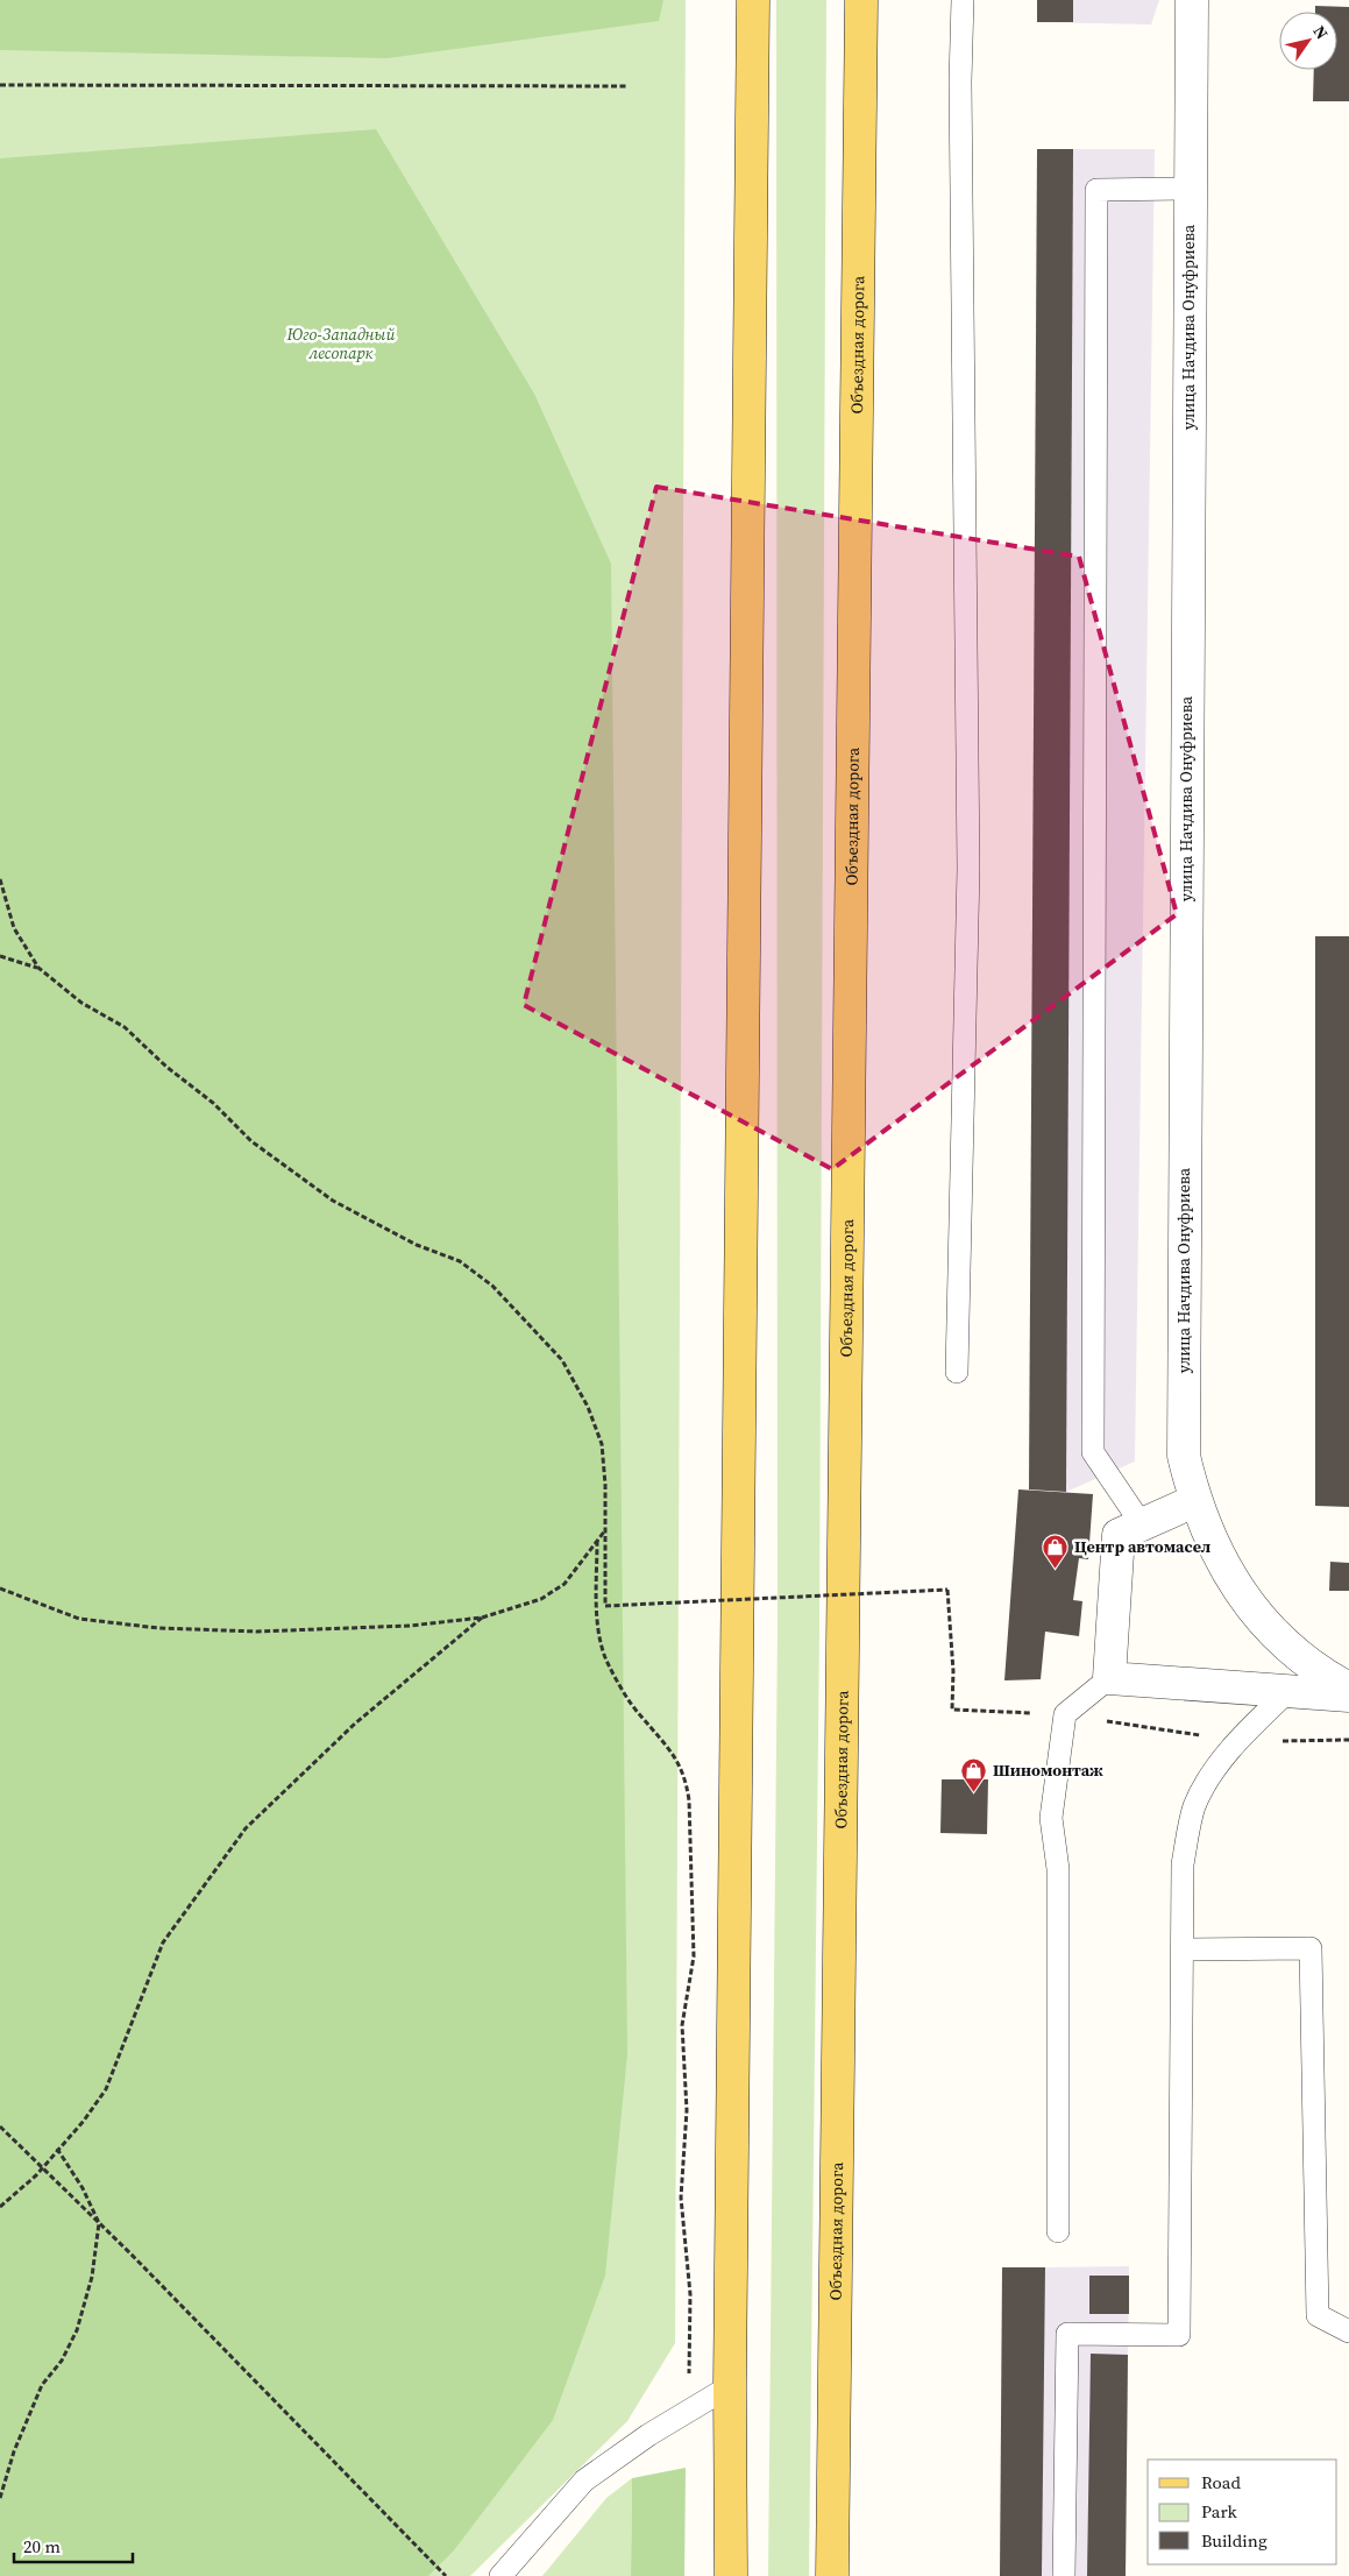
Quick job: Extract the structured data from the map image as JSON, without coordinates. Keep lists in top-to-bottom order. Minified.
{"streets":{"main road":["Объездная дорога"],"street":["улица Начдива Онуфриева"]},"parks":["Юго-Западный лесопарк"],"places":{"shop":["Центр автомасел","Шиномонтаж"]},"legend":["Road","Park","Building"],"scale_bar":"20 m","north":"top right"}
